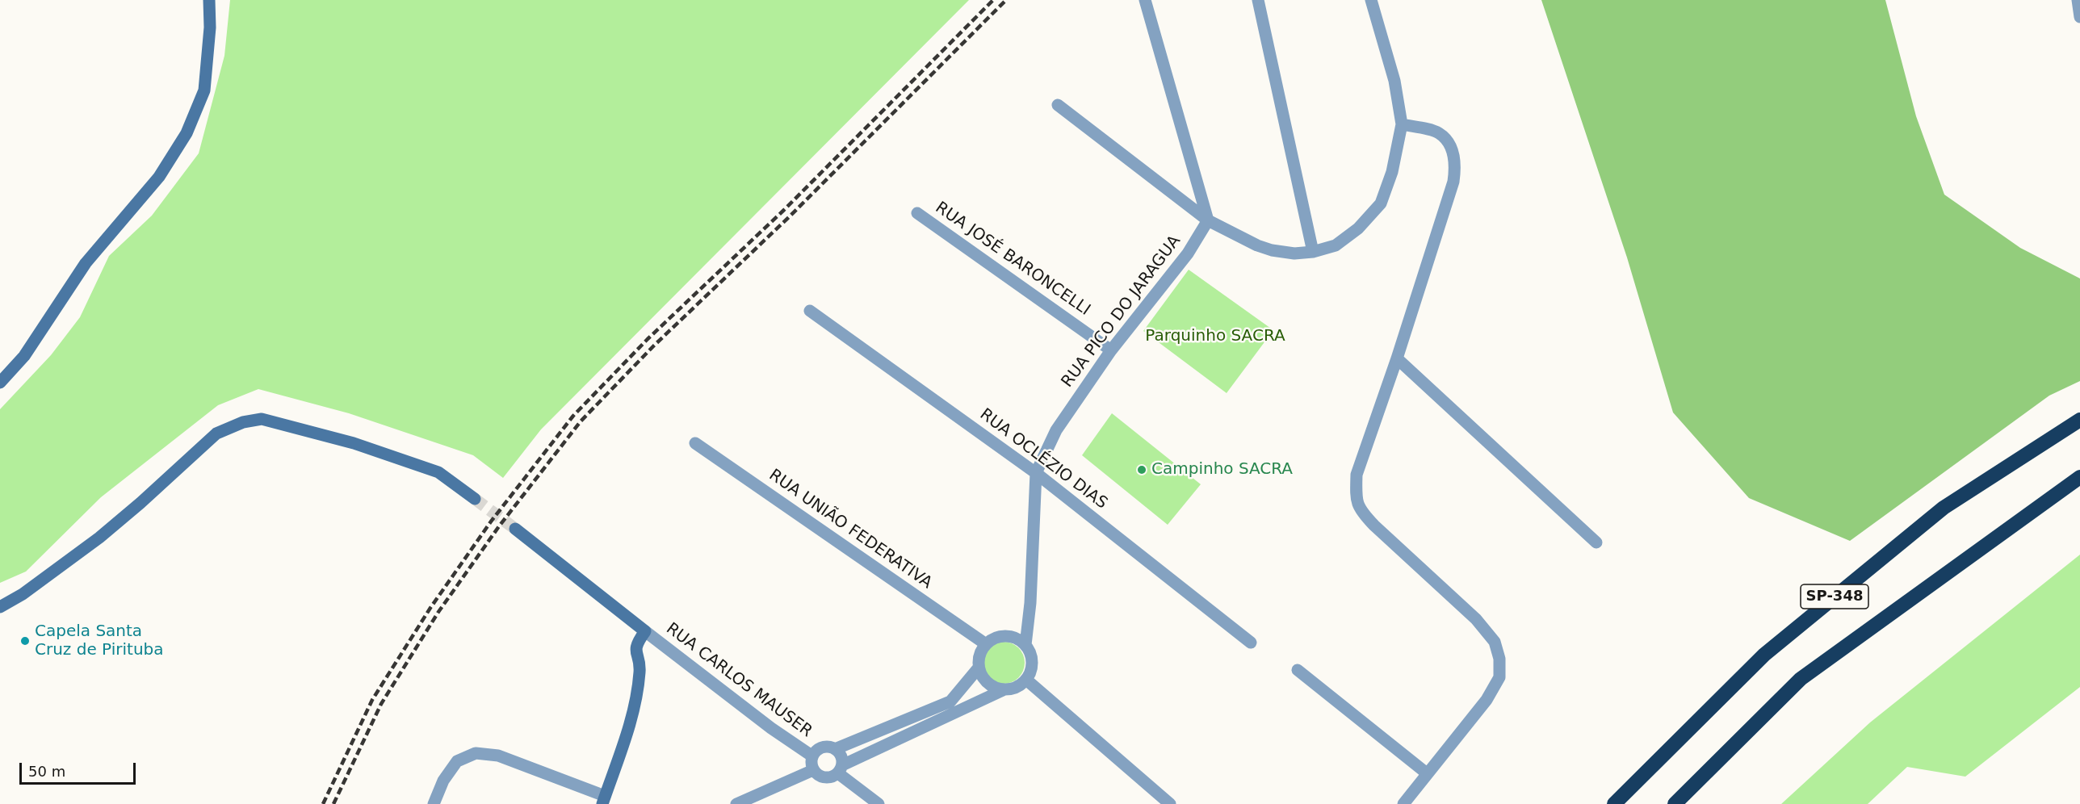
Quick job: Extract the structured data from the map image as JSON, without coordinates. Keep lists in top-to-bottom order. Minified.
{"streets":{"highway":["SP-348"],"street":["RUA JOSÉ BARONCELLI","RUA PICO DO JARAGUA","RUA OCLÉZIO DIAS","RUA UNIÃO FEDERATIVA","RUA CARLOS MAUSER"]},"crossings":[["RUA JOSÉ BARONCELLI","RUA PICO DO JARAGUA"],["RUA PICO DO JARAGUA","RUA OCLÉZIO DIAS"],["RUA PICO DO JARAGUA","RUA UNIÃO FEDERATIVA"]],"parks":["Parquinho SACRA"],"places":["Campinho SACRA","Capela Santa Cruz de Pirituba"],"scale_bar":"50 m"}
